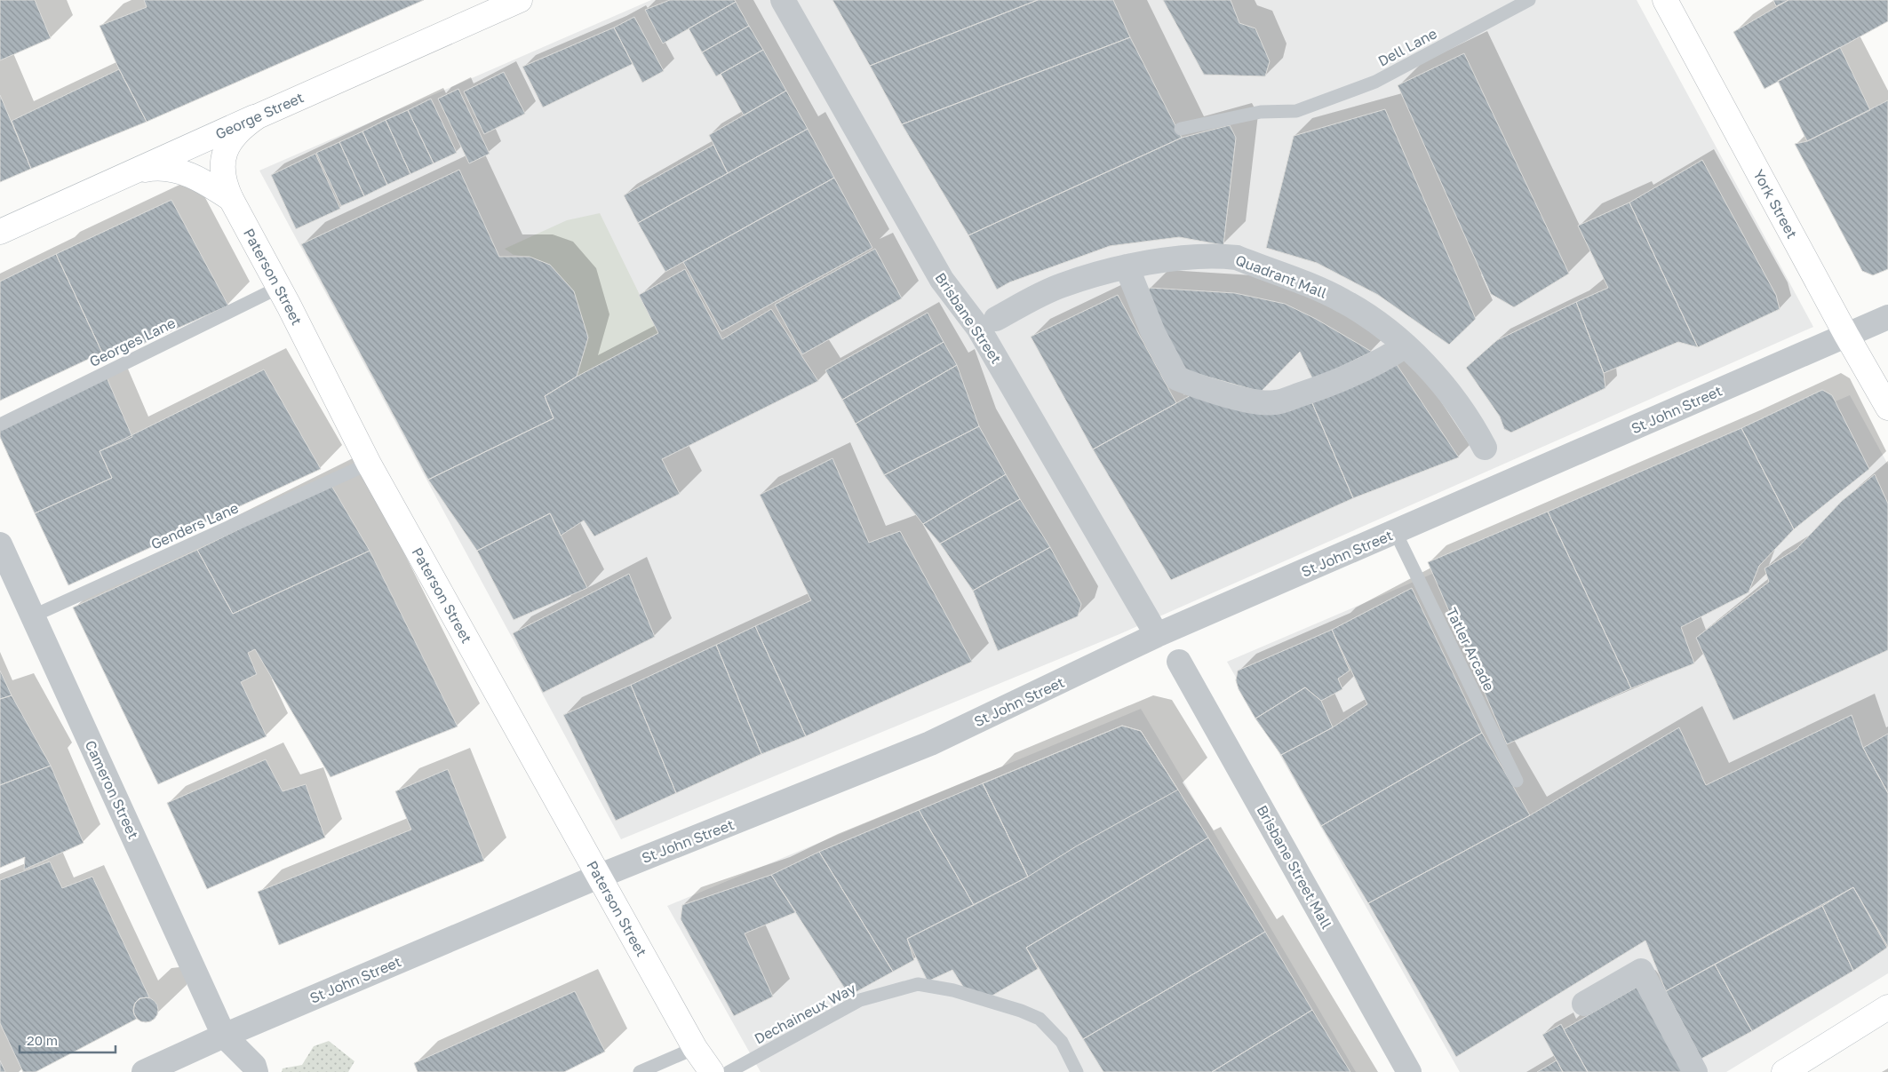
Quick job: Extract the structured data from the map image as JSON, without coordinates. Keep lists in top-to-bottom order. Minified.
{"streets":{"main road":["George Street","York Street","Paterson Street"],"street":["Quadrant Mall","Brisbane Street","St John Street","Cameron Street","Brisbane Street Mall"],"lane":["Dell Lane","Georges Lane","Genders Lane","Tatler Arcade","Dechaineux Way"]},"crossings":[["George Street","Paterson Street"],["York Street","St John Street"],["Paterson Street","Georges Lane"],["Paterson Street","St John Street"],["Paterson Street","Genders Lane"],["Brisbane Street","St John Street"],["St John Street","Tatler Arcade"],["St John Street","Cameron Street"],["Genders Lane","Cameron Street"]],"scale_bar":"20 m"}
